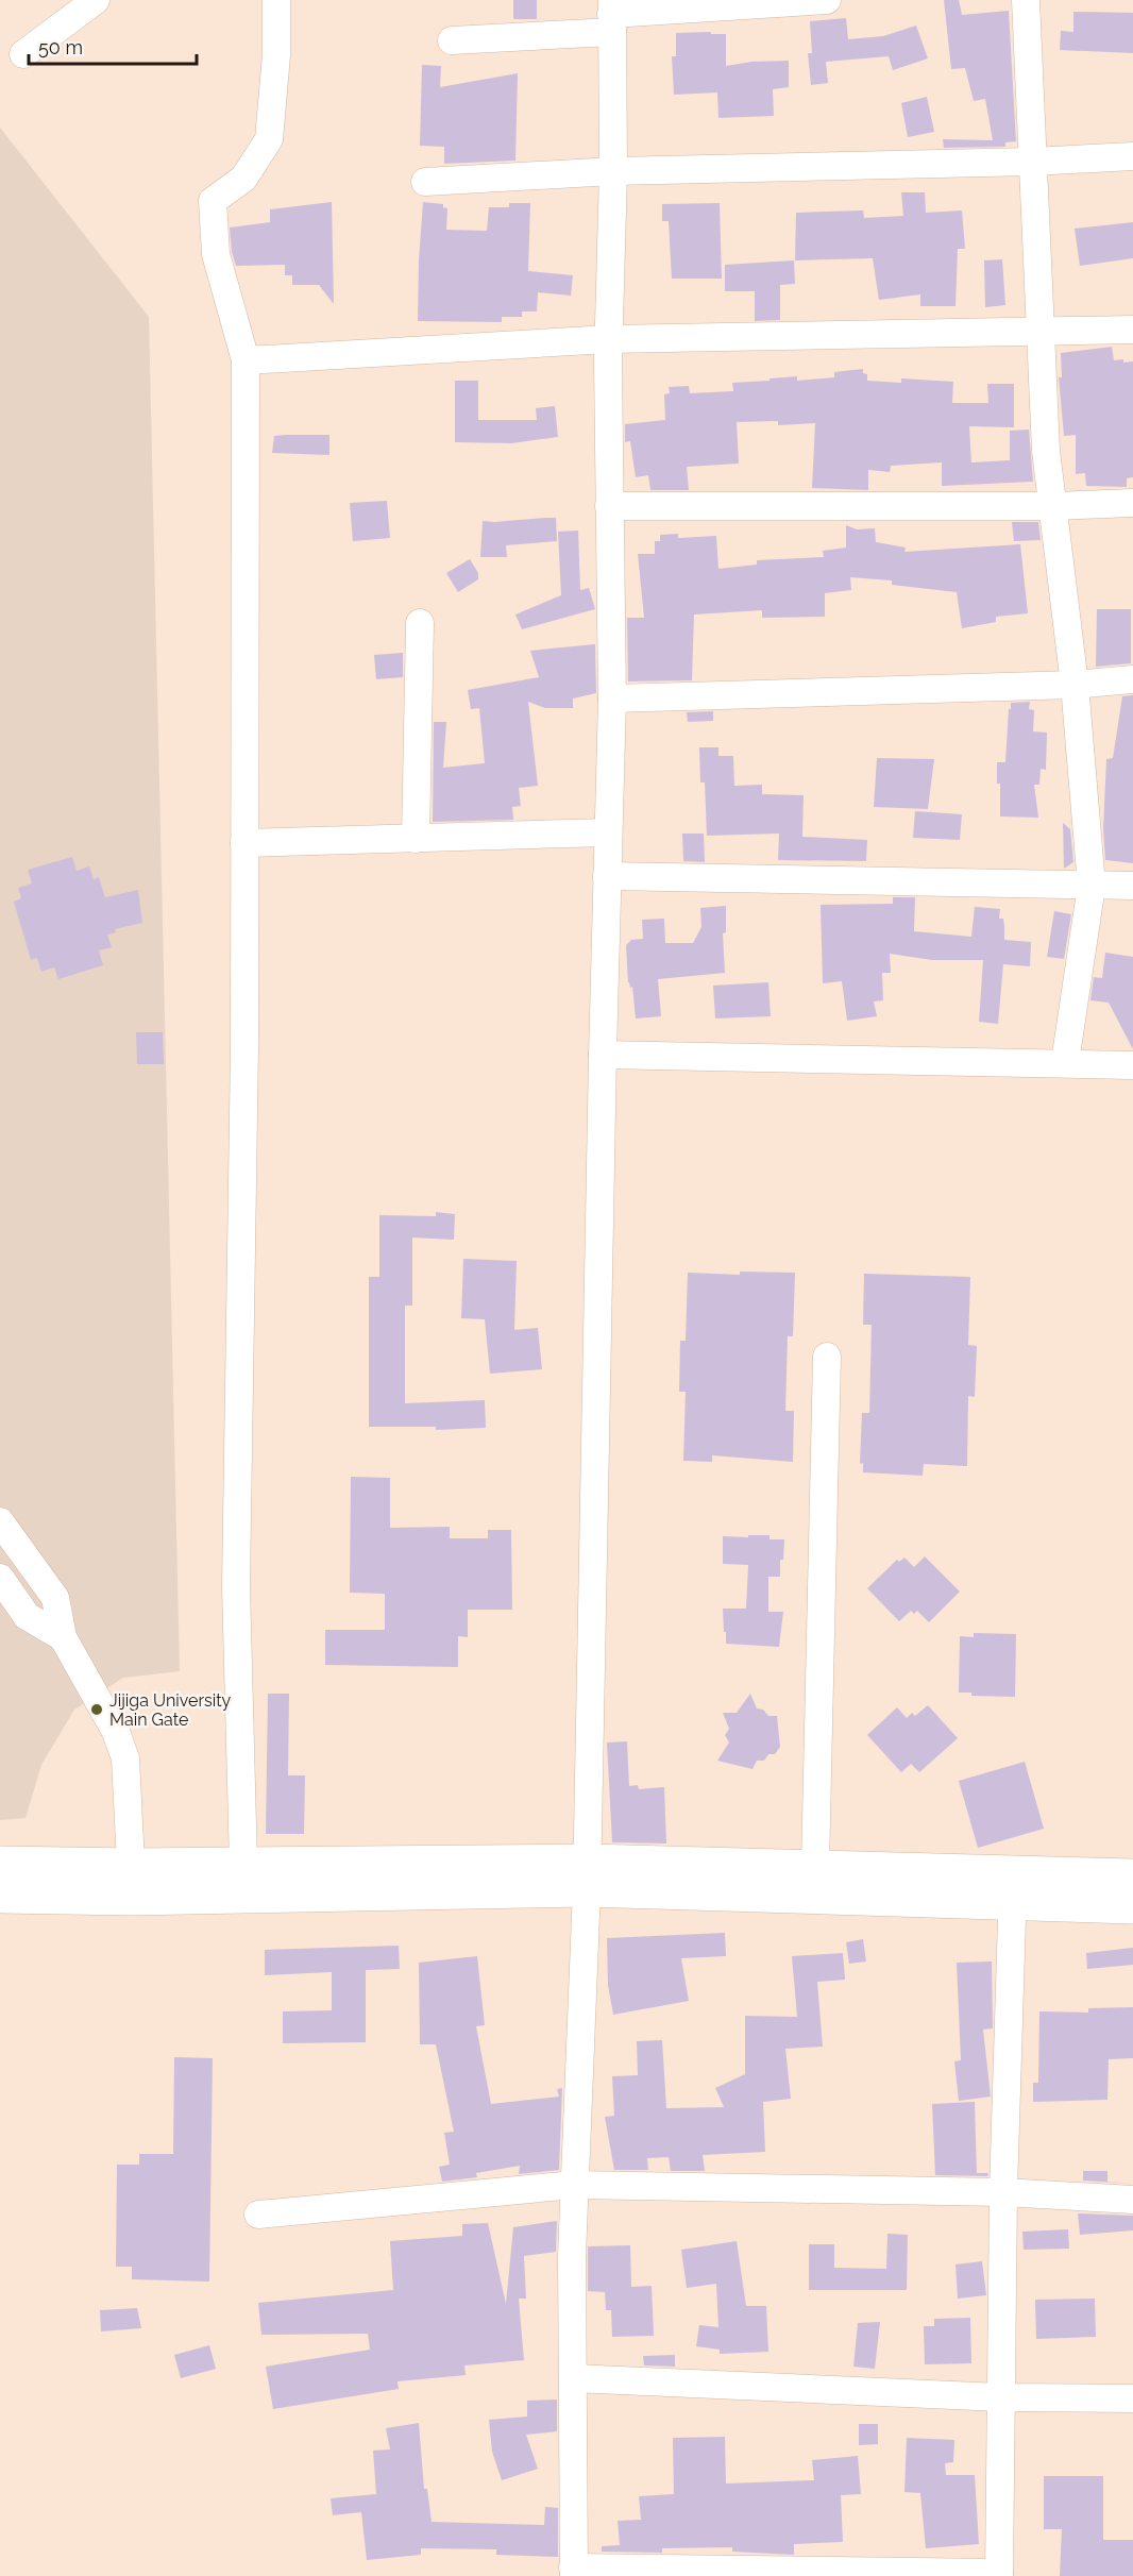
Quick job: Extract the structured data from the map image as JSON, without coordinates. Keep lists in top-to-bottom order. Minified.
{"places":["Jijiga University Main Gate"],"scale_bar":"50 m"}
